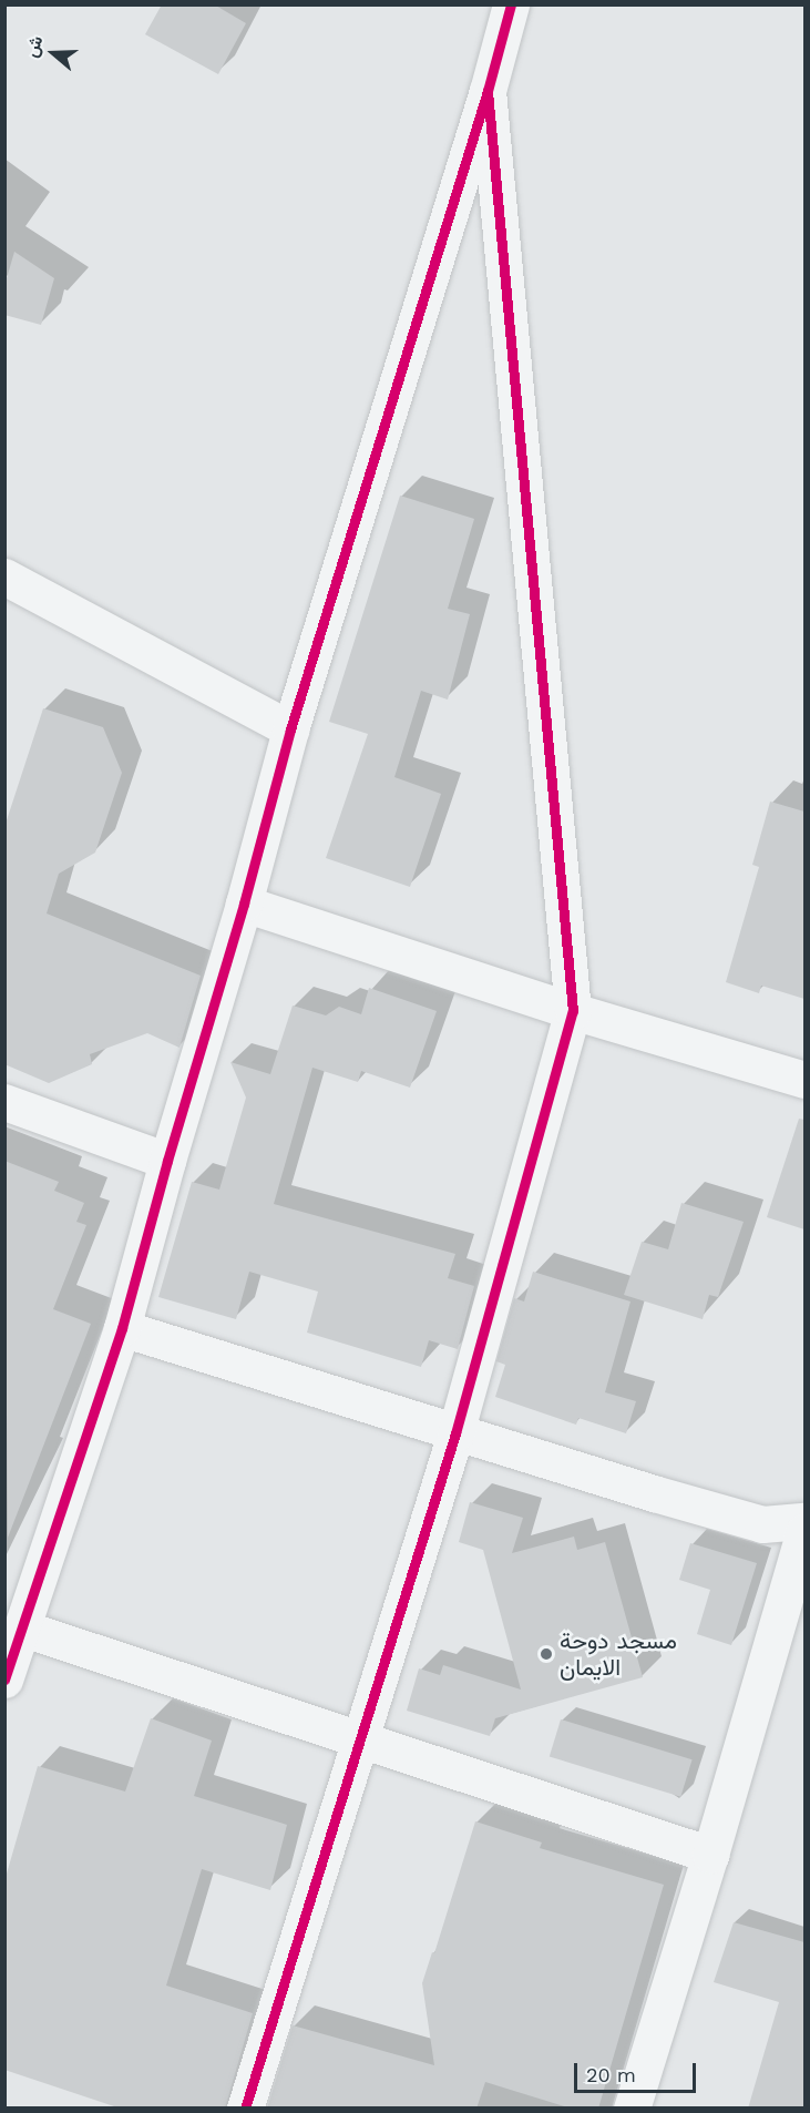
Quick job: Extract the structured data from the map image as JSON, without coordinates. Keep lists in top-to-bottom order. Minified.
{"places":["مسجد دوحة الايمان"],"scale_bar":"20 m","north":"left"}
